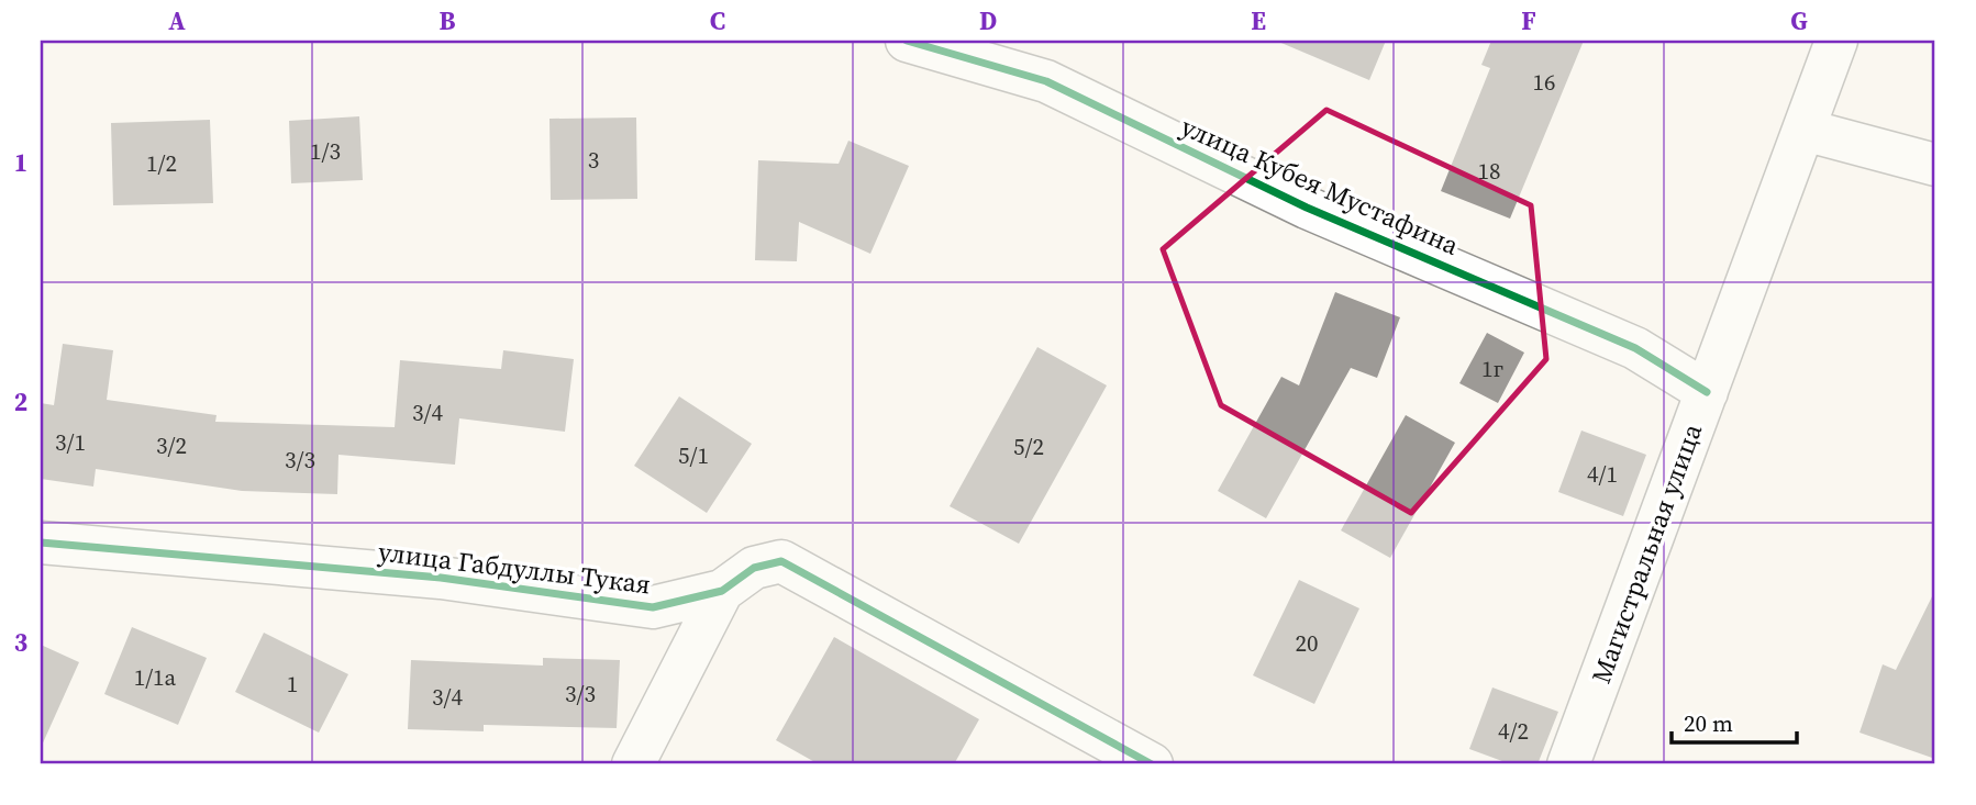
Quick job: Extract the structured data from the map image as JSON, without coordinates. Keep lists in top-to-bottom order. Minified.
{"streets":{"street":["улица Кубея Мустафина","Магистральная улица","улица Габдуллы Тукая"]},"crossings":[["улица Кубея Мустафина","Магистральная улица"]],"house_numbers":["16","1/3","3","1/2","18","1г","3/4","3/1","3/2","5/2","5/1","3/3","4/1","20","1/1а","1","3/3","3/4","4/2"],"scale_bar":"20 m","grid":{"columns":["A","B","C","D","E","F","G"],"rows":["1","2","3"]}}
